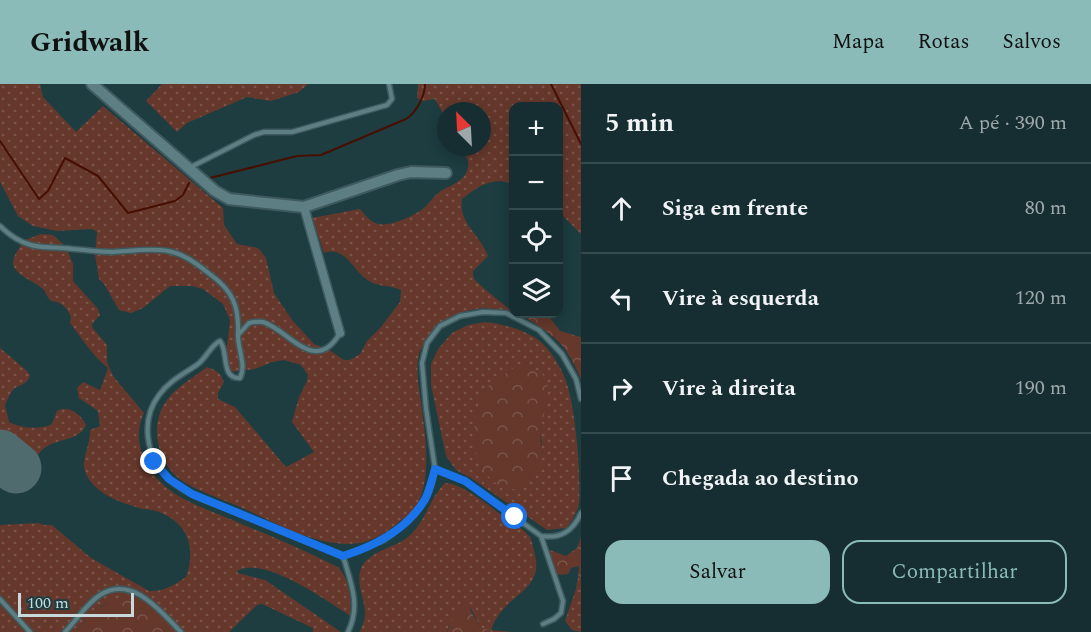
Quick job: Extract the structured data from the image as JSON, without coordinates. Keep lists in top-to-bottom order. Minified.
{"scale_bar":"100 m","north":"top left","page":{"header":"Gridwalk","nav":["Mapa","Rotas","Salvos"],"heading":["5 min","A pé · 390 m"],"map_buttons":["+","−"],"list":[["Siga em frente","80 m"],["Vire à esquerda","120 m"],["Vire à direita","190 m"],"Chegada ao destino"],"buttons":["Salvar","Compartilhar"],"scale":"100 m"}}
